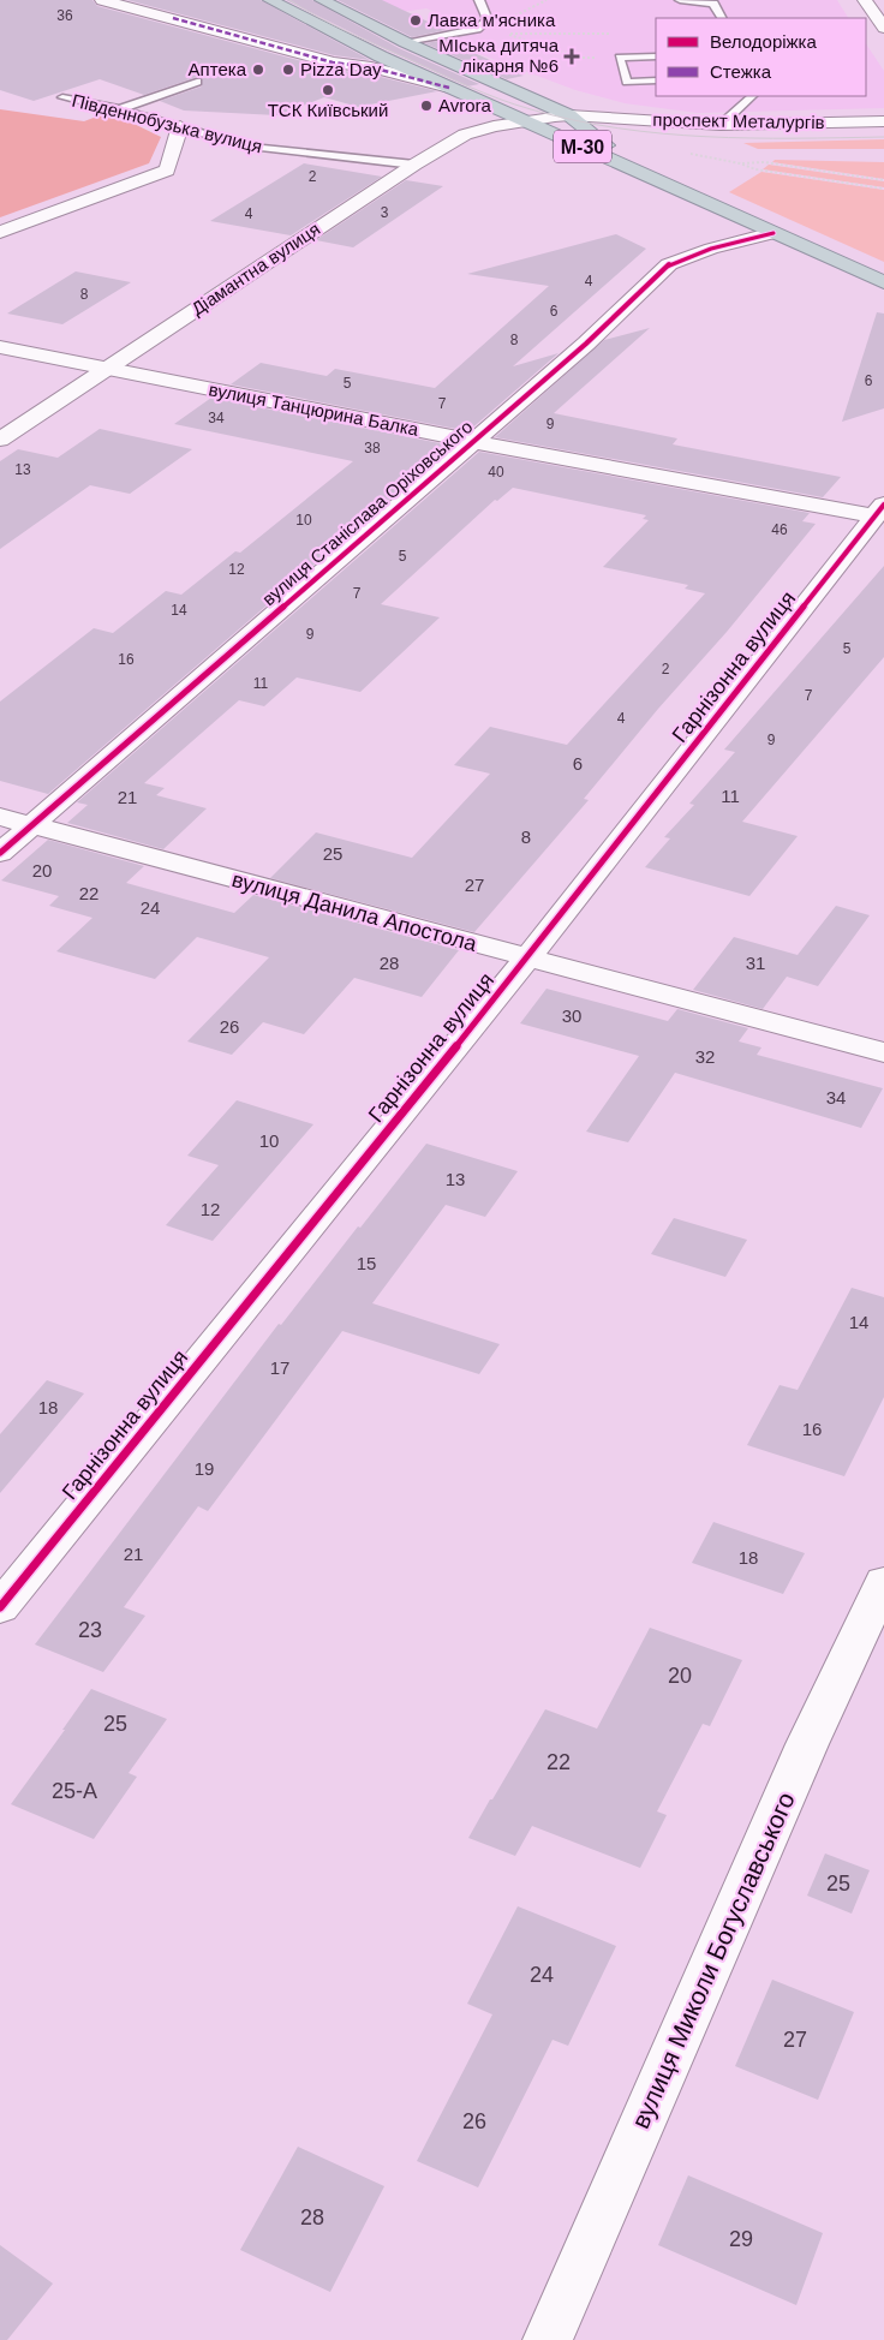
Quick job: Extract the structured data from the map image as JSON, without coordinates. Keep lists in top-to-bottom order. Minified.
{"streets":{"highway":["М-30"],"street":["проспект Металургів","Діамантна вулиця","вулиця Танцюрина Балка","вулиця Станіслава Оріховського","Гарнізонна вулиця","вулиця Данила Апостола","вулиця Миколи Богуславського"],"lane":["Південнобузька вулиця"]},"crossings":[["проспект Металургів","М-30"],["проспект Металургів","Діамантна вулиця"],["Південнобузька вулиця","Діамантна вулиця"],["М-30","Діамантна вулиця"],["М-30","вулиця Станіслава Оріховського"],["Діамантна вулиця","вулиця Танцюрина Балка"],["вулиця Танцюрина Балка","вулиця Станіслава Оріховського"],["вулиця Танцюрина Балка","Гарнізонна вулиця"],["вулиця Станіслава Оріховського","вулиця Данила Апостола"],["Гарнізонна вулиця","вулиця Данила Апостола"]],"places":{"other":["Лавка м'ясника","Аптека","Pizza Day","ТСК Київський","Avrora"],"health":["МІська дитяча лікарня №6"]},"house_numbers":["36","2","3","4","4","8","6","8","6","5","7","34","9","38","13","40","10","46","5","12","7","14","9","5","16","2","11","7","4","9","6","11","21","8","25","20","27","22","24","28","31","30","26","32","34","10","13","12","15","14","17","18","16","19","21","18","23","20","25","22","25-А","25","24","27","26","28","29"],"legend":["Велодоріжка","Стежка"]}
